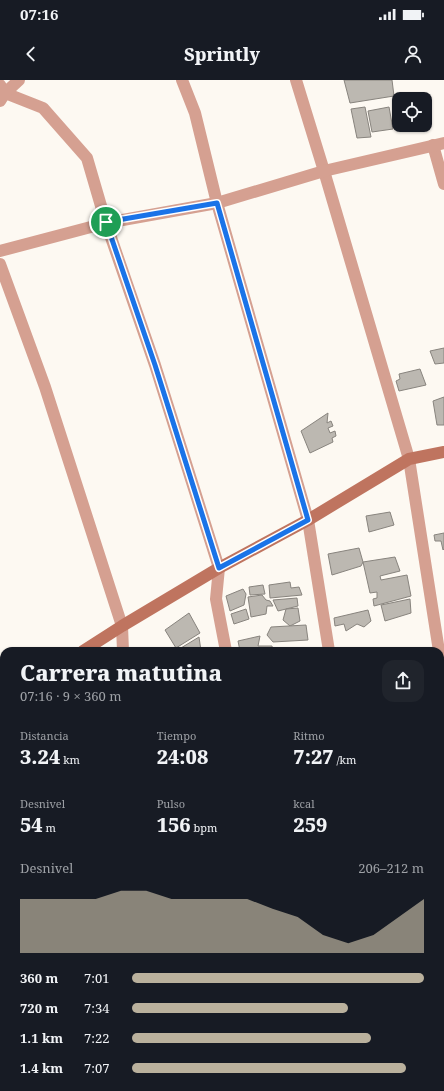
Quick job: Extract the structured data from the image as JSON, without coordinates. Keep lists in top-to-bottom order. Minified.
{"page":{"status":"07:16","header":"Sprintly","heading":["Carrera matutina","07:16 · 9 × 360 m"],"stats":[["Distancia","3.24 km"],["Tiempo","24:08"],["Ritmo","7:27 /km"],["Desnivel","54 m"],["Pulso","156 bpm"],["kcal","259"]],"chart":["Desnivel","206–212 m"],"list":[{"name":"360 m","note":"7:01"},{"name":"720 m","note":"7:34"},{"name":"1.1 km","note":"7:22"},{"name":"1.4 km","note":"7:07"}]}}
